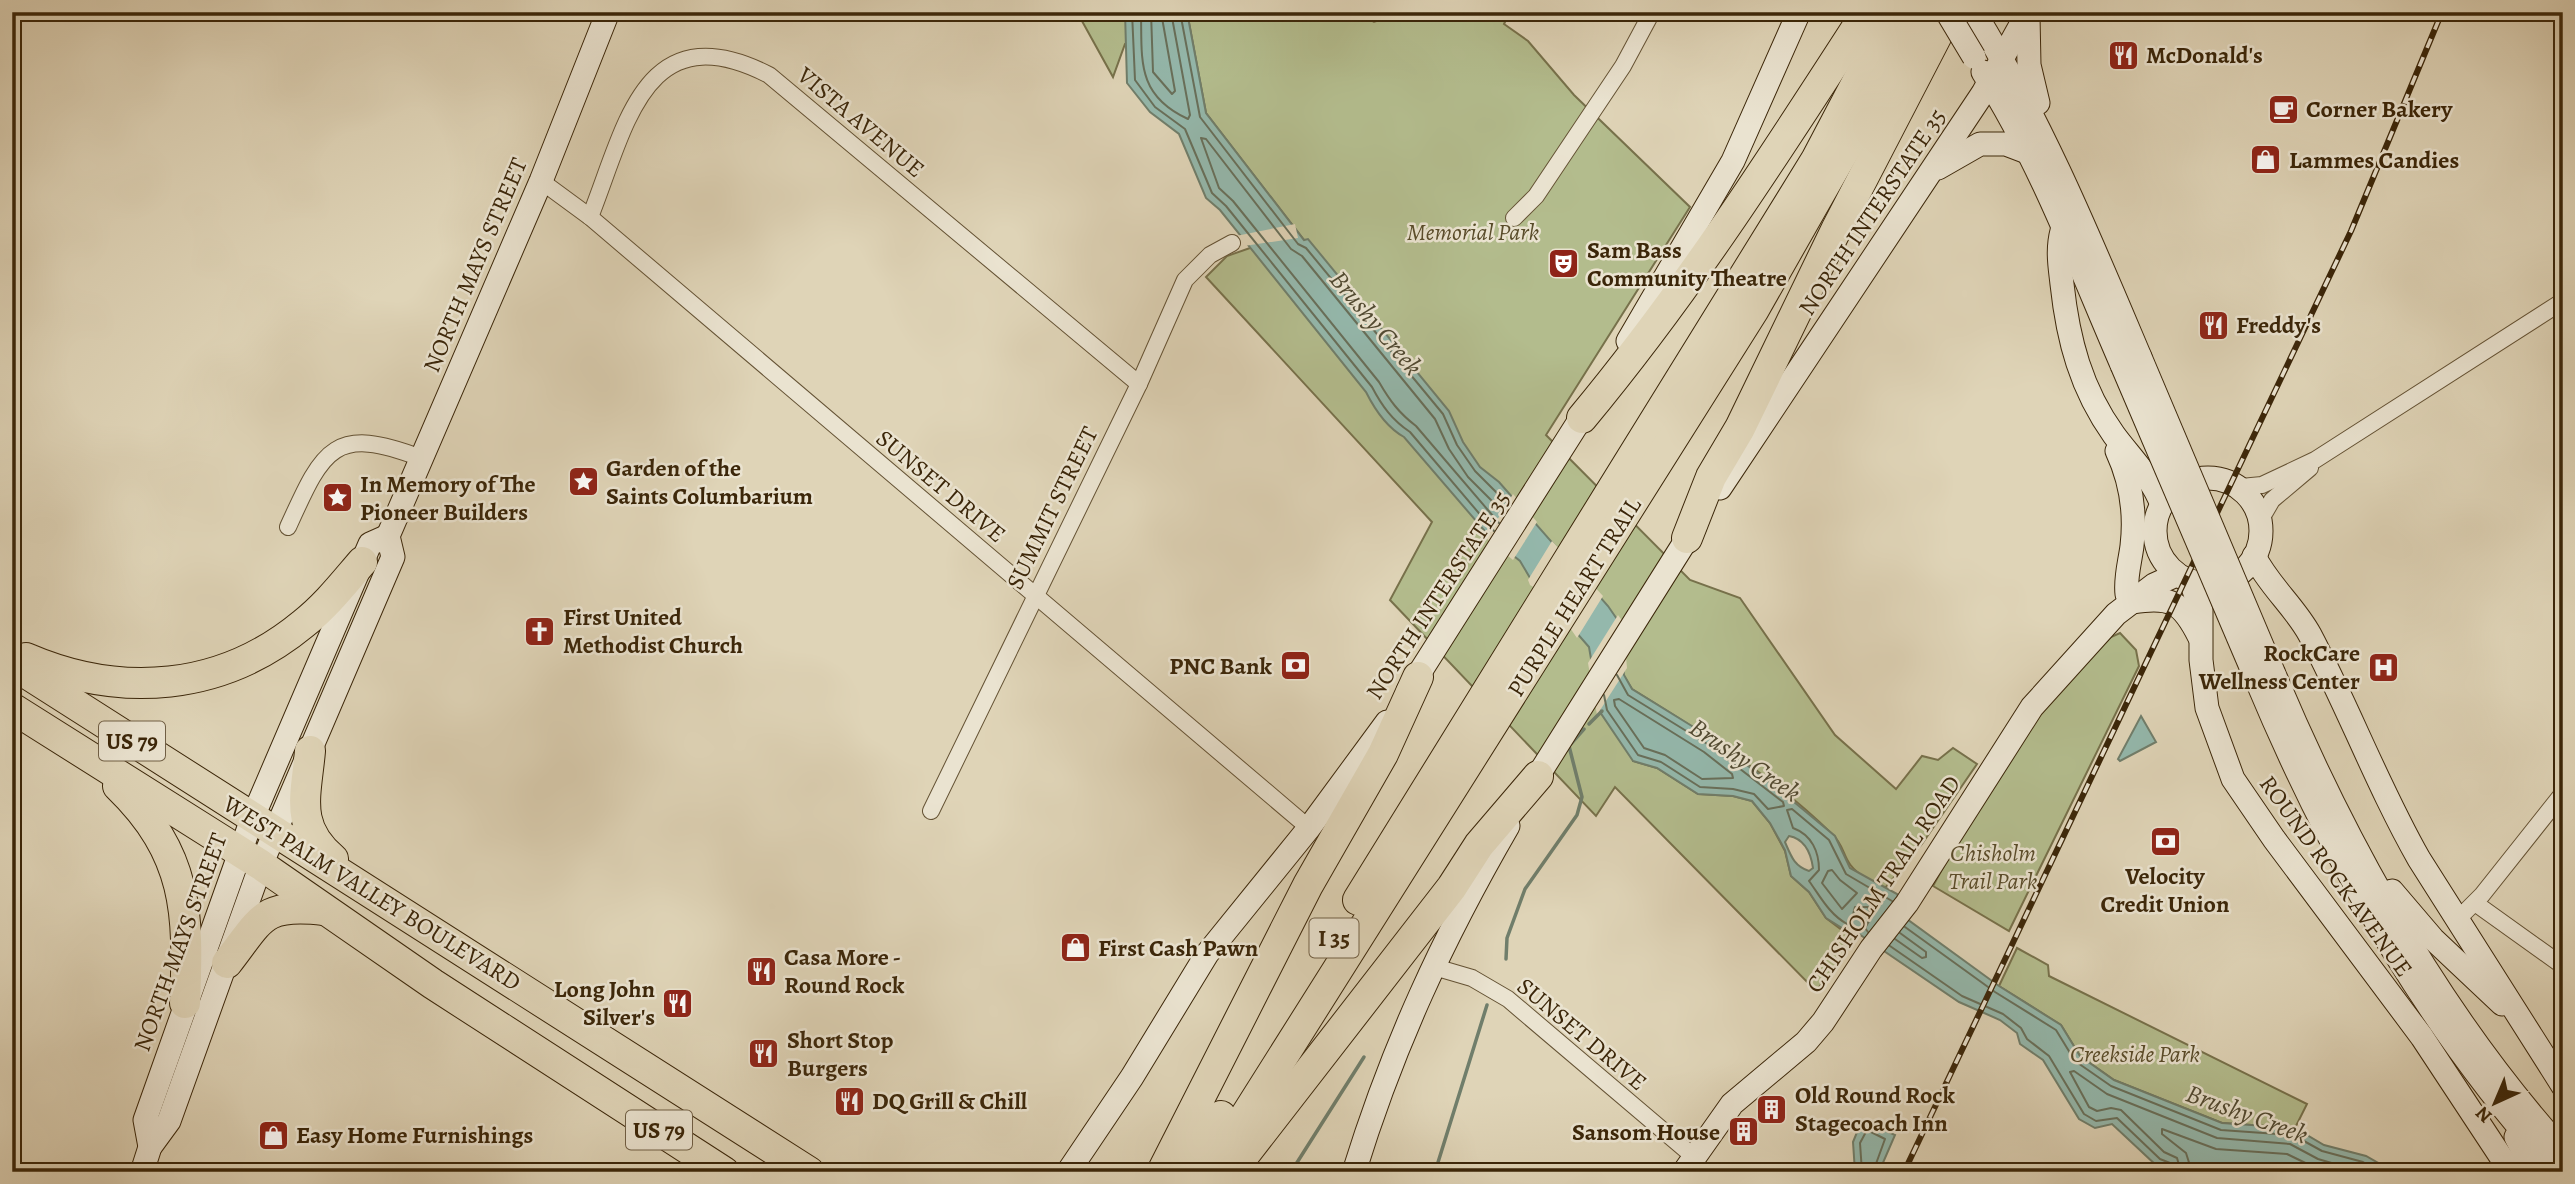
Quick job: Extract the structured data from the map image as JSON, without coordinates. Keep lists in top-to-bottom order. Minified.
{"streets":{"highway":["PURPLE HEART TRAIL","US 79","WEST PALM VALLEY BOULEVARD","I 35"],"main road":["NORTH INTERSTATE 35","NORTH MAYS STREET","ROUND ROCK AVENUE","CHISHOLM TRAIL ROAD"],"street":["VISTA AVENUE","SUNSET DRIVE","SUMMIT STREET"]},"crossings":[["VISTA AVENUE","SUNSET DRIVE"],["VISTA AVENUE","SUMMIT STREET"],["NORTH INTERSTATE 35","SUNSET DRIVE"],["NORTH MAYS STREET","SUNSET DRIVE"],["NORTH MAYS STREET","WEST PALM VALLEY BOULEVARD"],["SUNSET DRIVE","SUMMIT STREET"],["SUNSET DRIVE","CHISHOLM TRAIL ROAD"],["US 79","WEST PALM VALLEY BOULEVARD"],["ROUND ROCK AVENUE","CHISHOLM TRAIL ROAD"]],"water":["Brushy Creek"],"parks":["Memorial Park","Chisholm Trail Park","Creekside Park"],"places":{"restaurant":["McDonald's","Freddy's","Casa More - Round Rock","Long John Silver's","Short Stop Burgers","DQ Grill & Chill"],"cafe":["Corner Bakery"],"shop":["Lammes Candies","First Cash Pawn","Easy Home Furnishings"],"theatre":["Sam Bass Community Theatre"],"place":["Garden of the Saints Columbarium","In Memory of The Pioneer Builders"],"church":["First United Methodist Church"],"bank":["PNC Bank","Velocity Credit Union"],"hospital":["RockCare Wellness Center"],"building":["Old Round Rock Stagecoach Inn","Sansom House"]},"north":"bottom left"}
